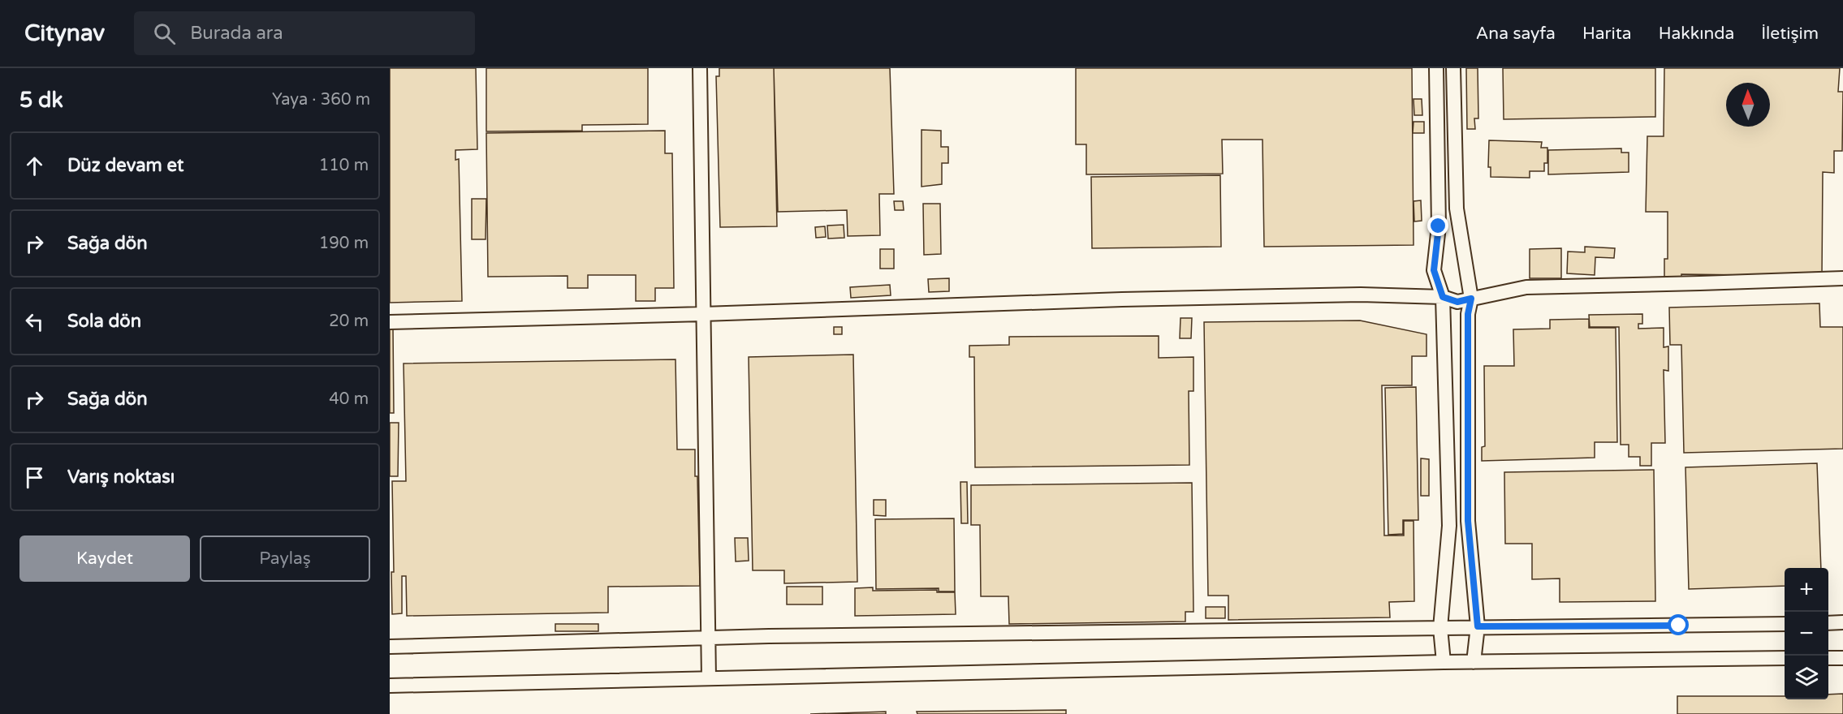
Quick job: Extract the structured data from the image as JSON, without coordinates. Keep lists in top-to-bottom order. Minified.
{"north":"top","page":{"header":"Citynav","search":"Burada ara","nav":["Ana sayfa","Harita","Hakkında","İletişim"],"heading":["5 dk","Yaya · 360 m"],"list":[["Düz devam et","110 m"],["Sağa dön","190 m"],["Sola dön","20 m"],["Sağa dön","40 m"],"Varış noktası"],"buttons":["Kaydet","Paylaş"],"map_buttons":["+","−"]}}
